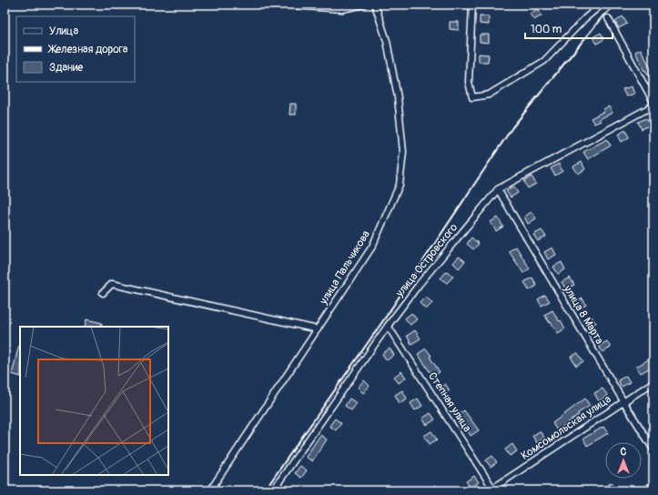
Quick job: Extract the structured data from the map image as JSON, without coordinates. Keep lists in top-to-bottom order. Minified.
{"streets":{"street":["улица Островского","улица Пальчикова","улица 8 Марта","Степная улица","Комсомольская улица"]},"crossings":[["улица Островского","улица 8 Марта"],["улица Островского","Степная улица"],["улица 8 Марта","Комсомольская улица"],["Степная улица","Комсомольская улица"]],"legend":["Улица","Железная дорога","Здание"],"scale_bar":"100 m","north":"top"}
